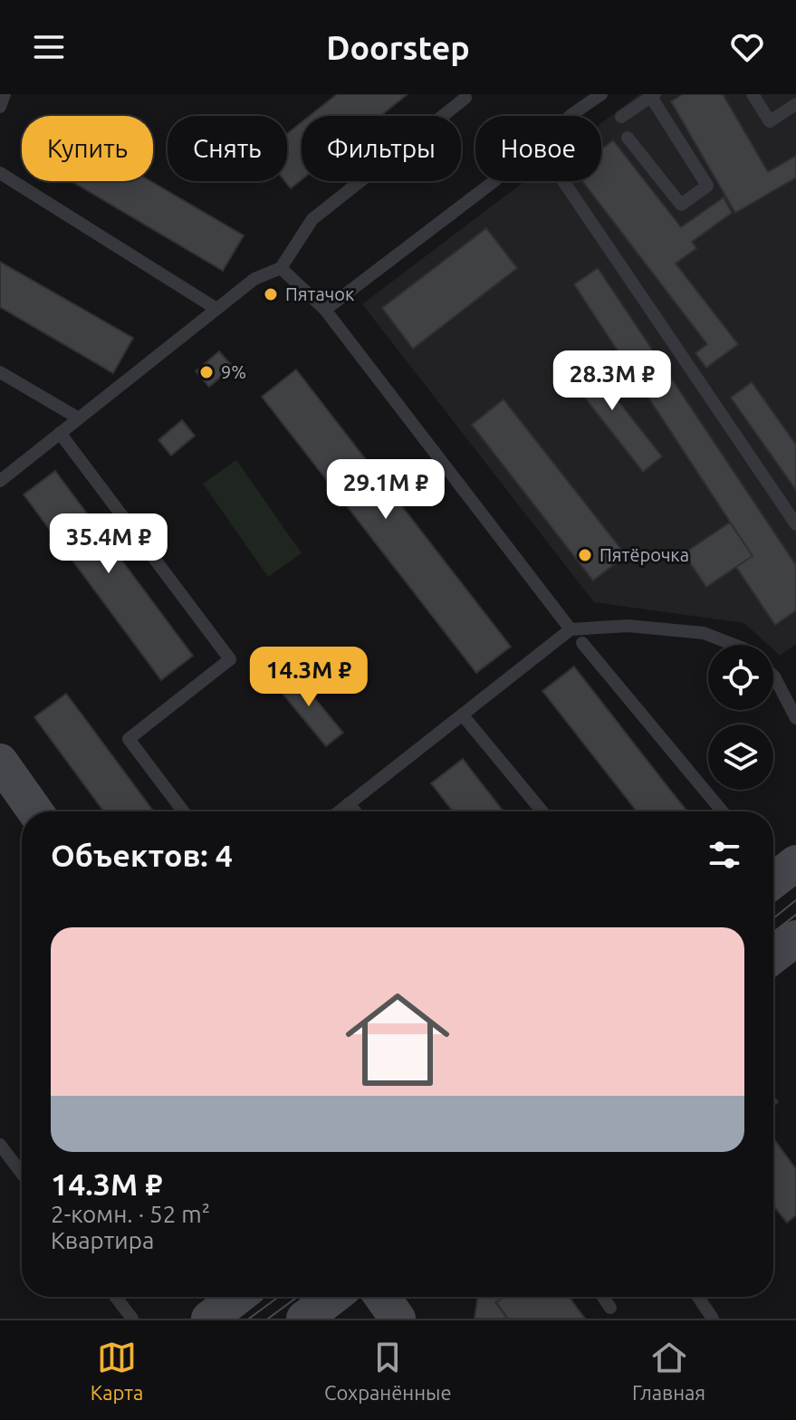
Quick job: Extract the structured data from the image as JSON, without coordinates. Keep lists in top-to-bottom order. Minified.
{"places":["Пятачок","9%","Пятёрочка"],"page":{"header":"Doorstep","chip":["Купить","Снять","Фильтры","Новое"],"price":["28.3M ₽","29.1M ₽","35.4M ₽","14.3M ₽"],"heading":"Объектов: 4","list":[{"name":"14.3M ₽","note":"2-комн. · 52 m² · Квартира"}],"tabs":["Карта","Сохранённые","Главная"]}}
